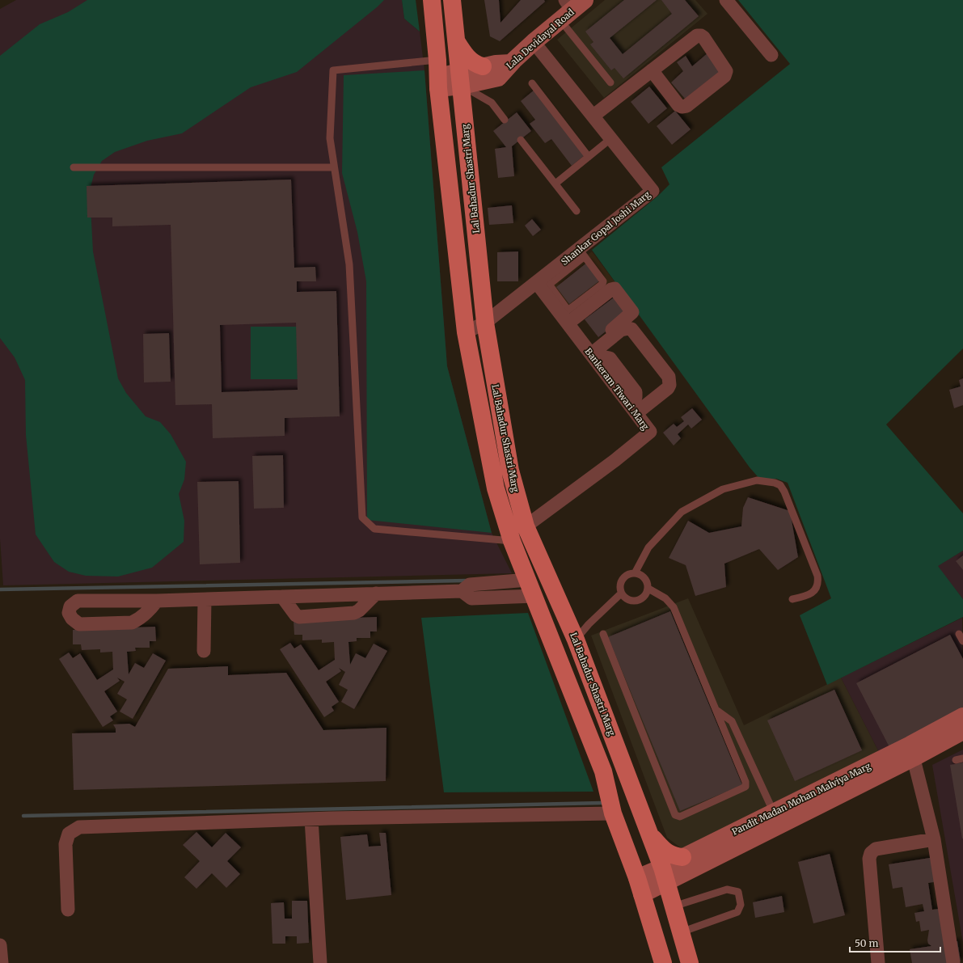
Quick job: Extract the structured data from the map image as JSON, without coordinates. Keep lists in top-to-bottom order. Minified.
{"streets":{"main road":["Lal Bahadur Shastri Marg"],"street":["Lala Devidayal Road","Shankar Gopal Joshi Marg","Bankeram Tiwari Marg","Pandit Madan Mohan Malviya Marg"]},"crossings":[["Lala Devidayal Road","Lal Bahadur Shastri Marg"],["Lala Devidayal Road","Shankar Gopal Joshi Marg"],["Lal Bahadur Shastri Marg","Shankar Gopal Joshi Marg"],["Lal Bahadur Shastri Marg","Bankeram Tiwari Marg"],["Lal Bahadur Shastri Marg","Pandit Madan Mohan Malviya Marg"],["Shankar Gopal Joshi Marg","Bankeram Tiwari Marg"]],"scale_bar":"50 m"}
